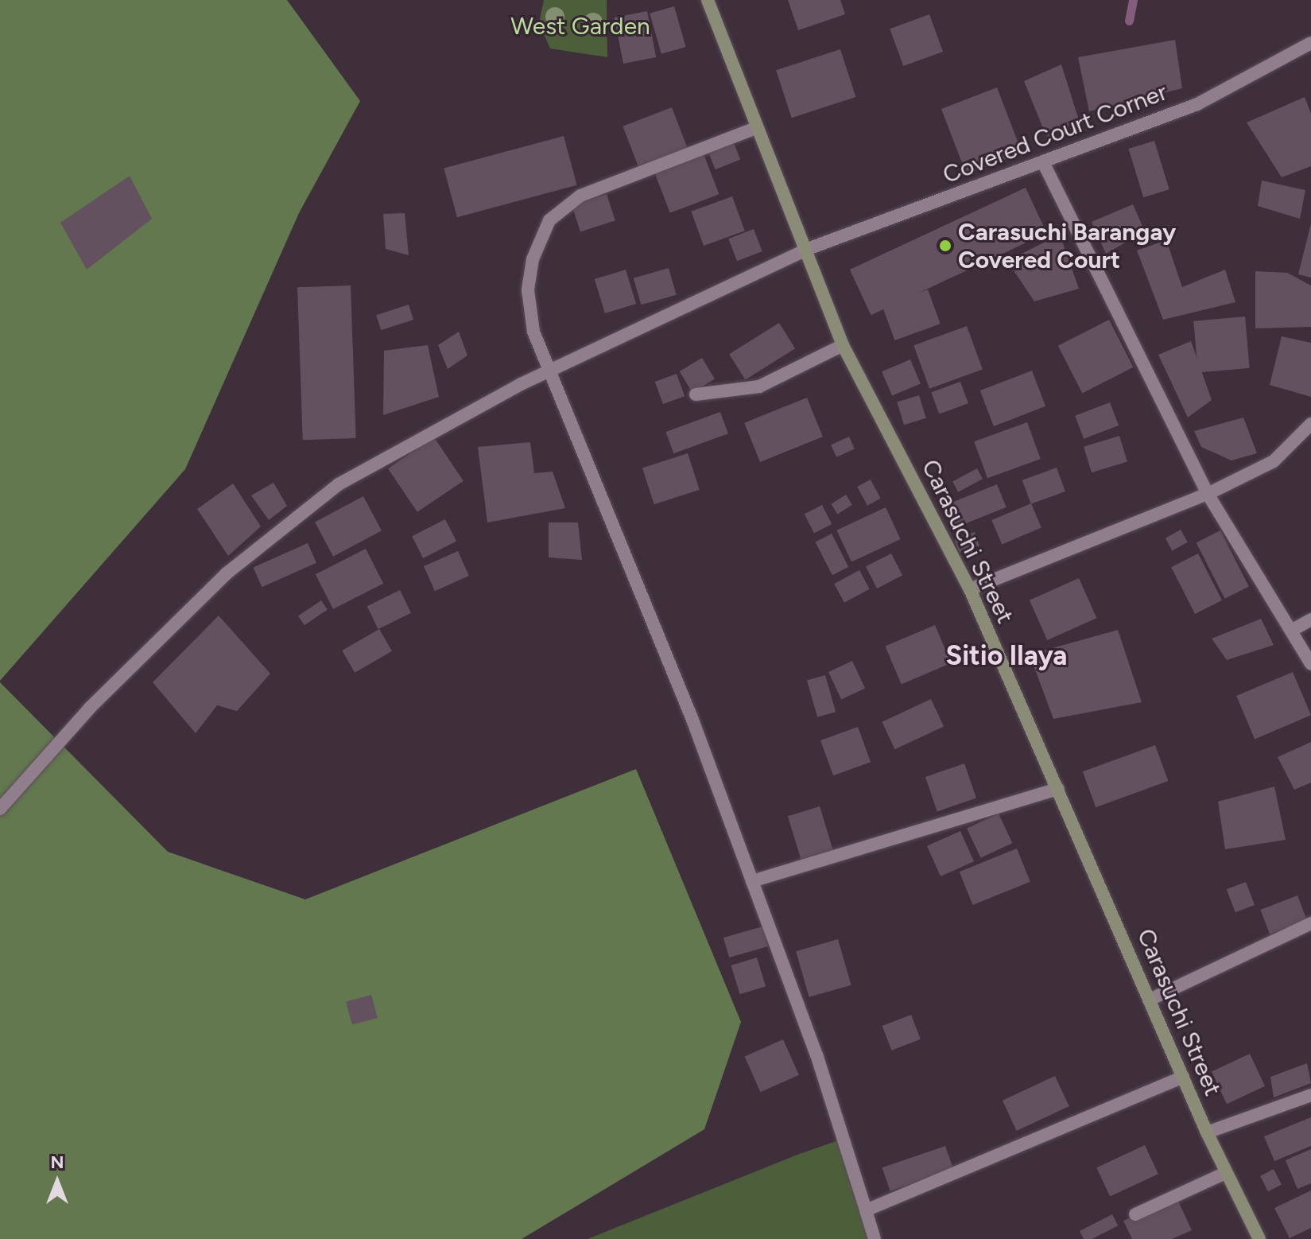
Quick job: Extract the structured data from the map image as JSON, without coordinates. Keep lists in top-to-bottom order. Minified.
{"streets":{"street":["Covered Court Corner","Carasuchi Street"]},"crossings":[["Covered Court Corner","Carasuchi Street"]],"districts":["Sitio Ilaya"],"parks":["West Garden"],"places":["Carasuchi Barangay Covered Court"],"north":"top"}
